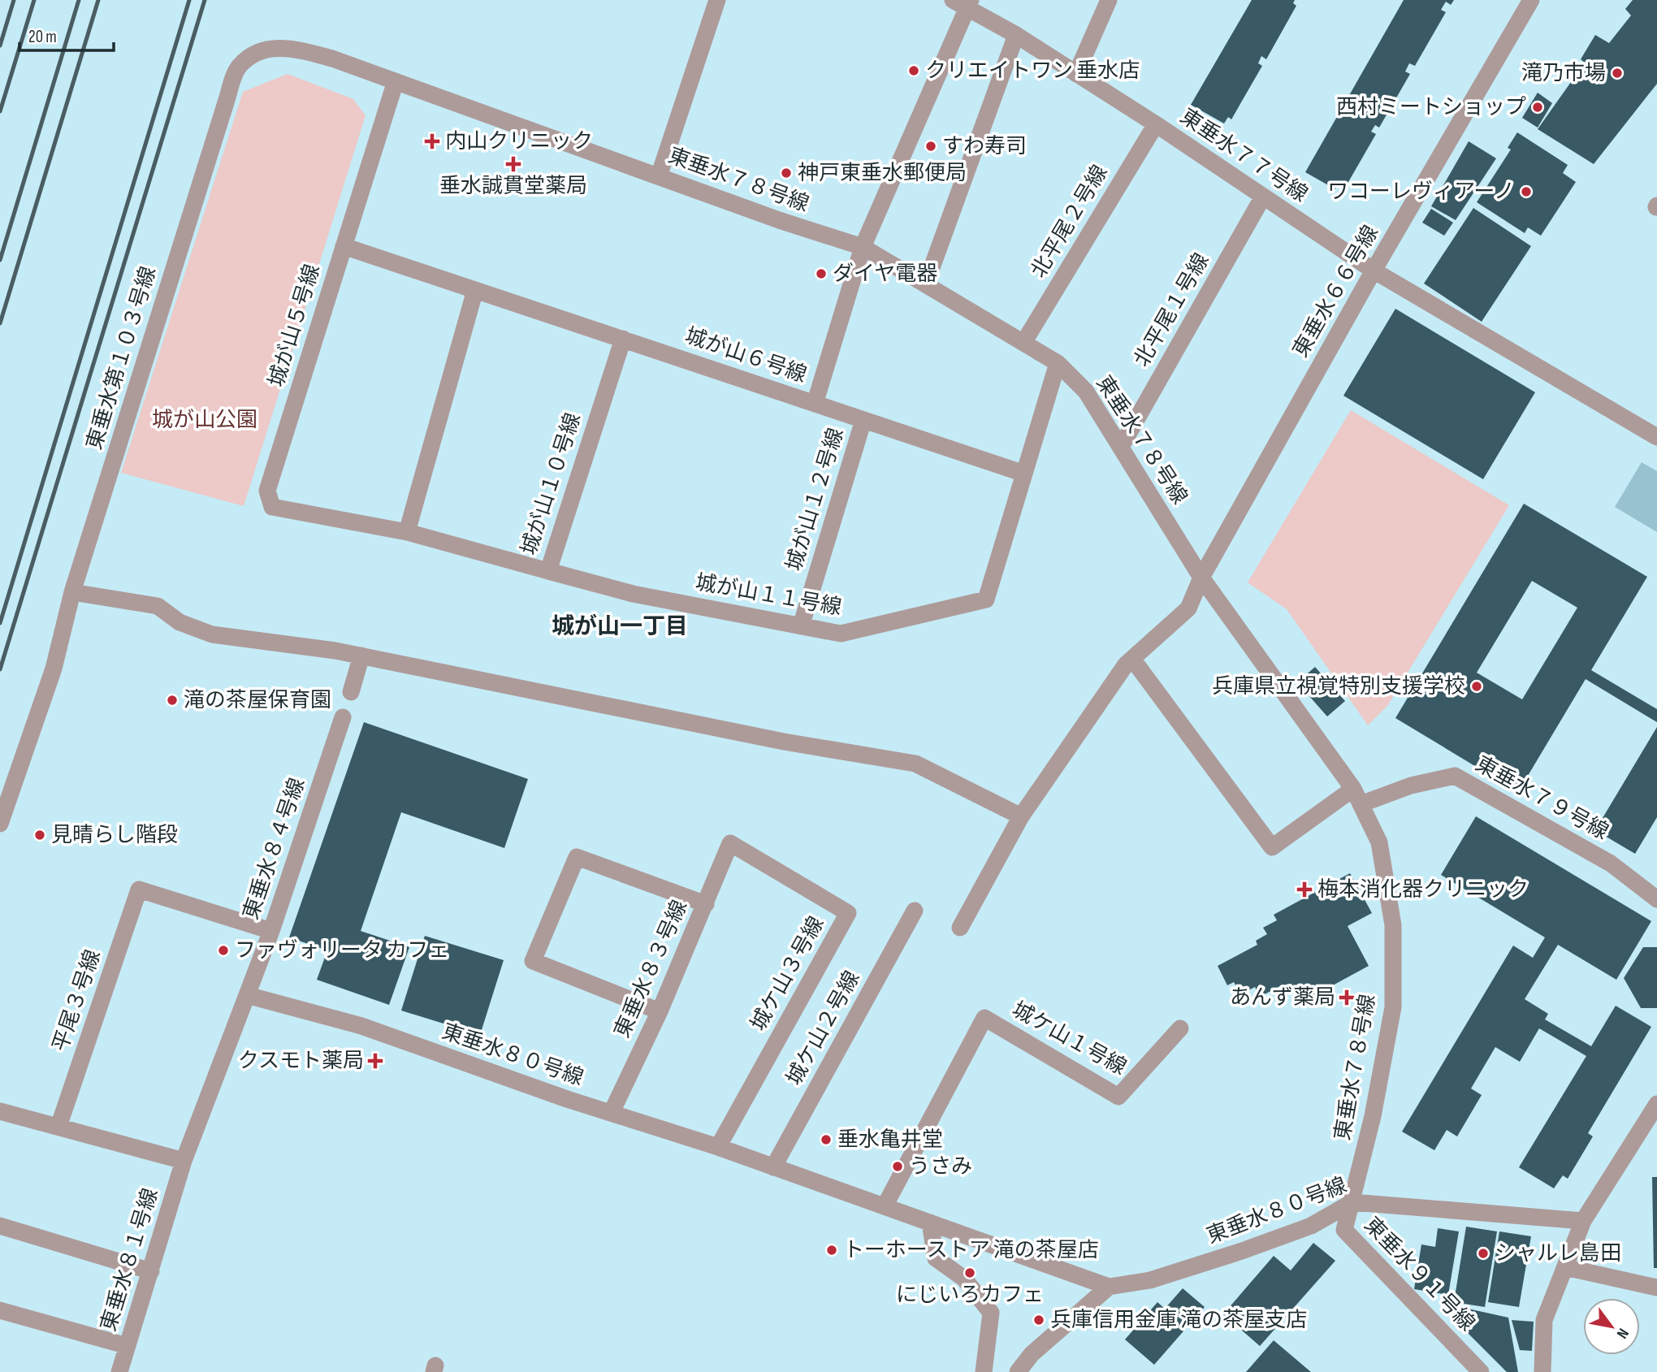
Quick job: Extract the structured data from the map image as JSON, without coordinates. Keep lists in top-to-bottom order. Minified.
{"streets":{"street":["東垂水７７号線","東垂水７８号線","北平尾２号線","東垂水６６号線","北平尾１号線","城が山５号線","城が山６号線","東垂水第１０３号線","城が山１０号線","城が山１２号線","城が山１１号線","東垂水７９号線","東垂水８４号線","東垂水８３号線","城ケ山３号線","平尾３号線","城ケ山２号線","城ケ山１号線","東垂水８０号線","東垂水８１号線","東垂水９１号線"]},"crossings":[["東垂水７７号線","北平尾２号線"],["東垂水７７号線","東垂水６６号線"],["東垂水７７号線","北平尾１号線"],["東垂水７８号線","北平尾２号線"],["東垂水７８号線","東垂水６６号線"],["東垂水７８号線","北平尾１号線"],["東垂水７８号線","城が山５号線"],["東垂水７８号線","東垂水第１０３号線"],["東垂水７８号線","東垂水７９号線"],["東垂水７８号線","東垂水８０号線"],["東垂水７８号線","東垂水９１号線"],["東垂水６６号線","東垂水７９号線"],["城が山５号線","城が山６号線"],["城が山５号線","東垂水第１０３号線"],["城が山５号線","城が山１０号線"],["城が山６号線","城が山１０号線"],["城が山６号線","城が山１２号線"],["城が山６号線","城が山１１号線"],["城が山１０号線","城が山１１号線"],["城が山１２号線","城が山１１号線"],["東垂水８４号線","平尾３号線"],["東垂水８４号線","東垂水８０号線"],["東垂水８３号線","城ケ山３号線"],["東垂水８３号線","東垂水８０号線"],["城ケ山３号線","東垂水８０号線"],["城ケ山２号線","東垂水８０号線"],["城ケ山１号線","東垂水８０号線"],["東垂水８０号線","東垂水９１号線"]],"districts":["城が山一丁目"],"parks":["城が山公園"],"places":{"other":["クリエイトワン 垂水店","滝乃市場","西村ミートショップ","すわ寿司","神戸東垂水郵便局","ワコーレヴィアーノ","ダイヤ電器","兵庫県立視覚特別支援学校","滝の茶屋保育園","見晴らし階段","ファヴォリータ カフェ","垂水亀井堂","うさみ","トーホーストア 滝の茶屋店","シャルレ島田","にじいろカフェ","兵庫信用金庫 滝の茶屋支店"],"health":["内山クリニック","垂水誠貫堂薬局","梅本消化器クリニック","あんず薬局","クスモト薬局"]},"scale_bar":"20 m","north":"bottom right"}
